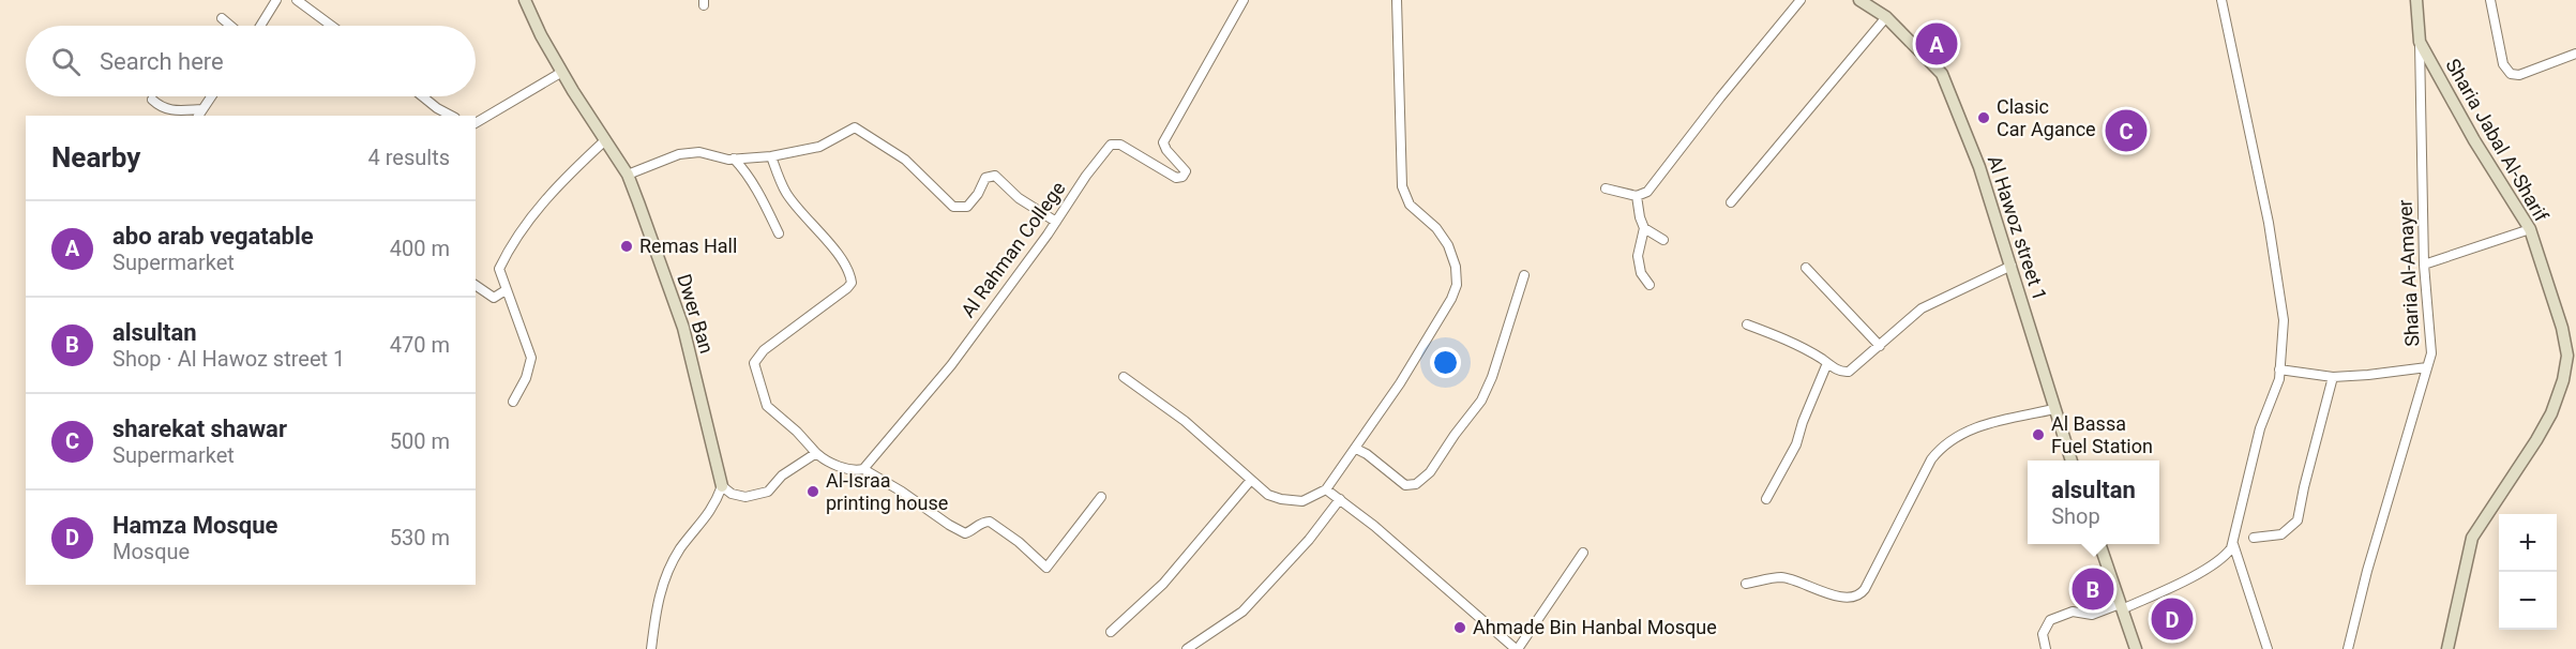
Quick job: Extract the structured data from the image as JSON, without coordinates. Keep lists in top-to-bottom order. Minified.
{"streets":{"street":["Sharia Jabal Al-Sharif","Al Hawoz street 1","Al Rahman College","Sharia Al-Amayer","Dwer Ban"]},"crossings":[["Sharia Jabal Al-Sharif","Sharia Al-Amayer"]],"places":["Clasic Car Agance","Remas Hall","Al Bassa Fuel Station","Al-Israa printing house","Ahmade Bin Hanbal Mosque"],"page":{"pins":["A","C","B","D"],"search":"Search here","heading":["Nearby","4 results"],"list":[{"mark":"A","name":"abo arab vegatable","note":"Supermarket","value":"400 m"},{"mark":"B","name":"alsultan","note":"Shop · Al Hawoz street 1","value":"470 m"},{"mark":"C","name":"sharekat shawar","note":"Supermarket","value":"500 m"},{"mark":"D","name":"Hamza Mosque","note":"Mosque","value":"530 m"}],"popup":["alsultan","Shop"],"map_buttons":["+","−"]}}
